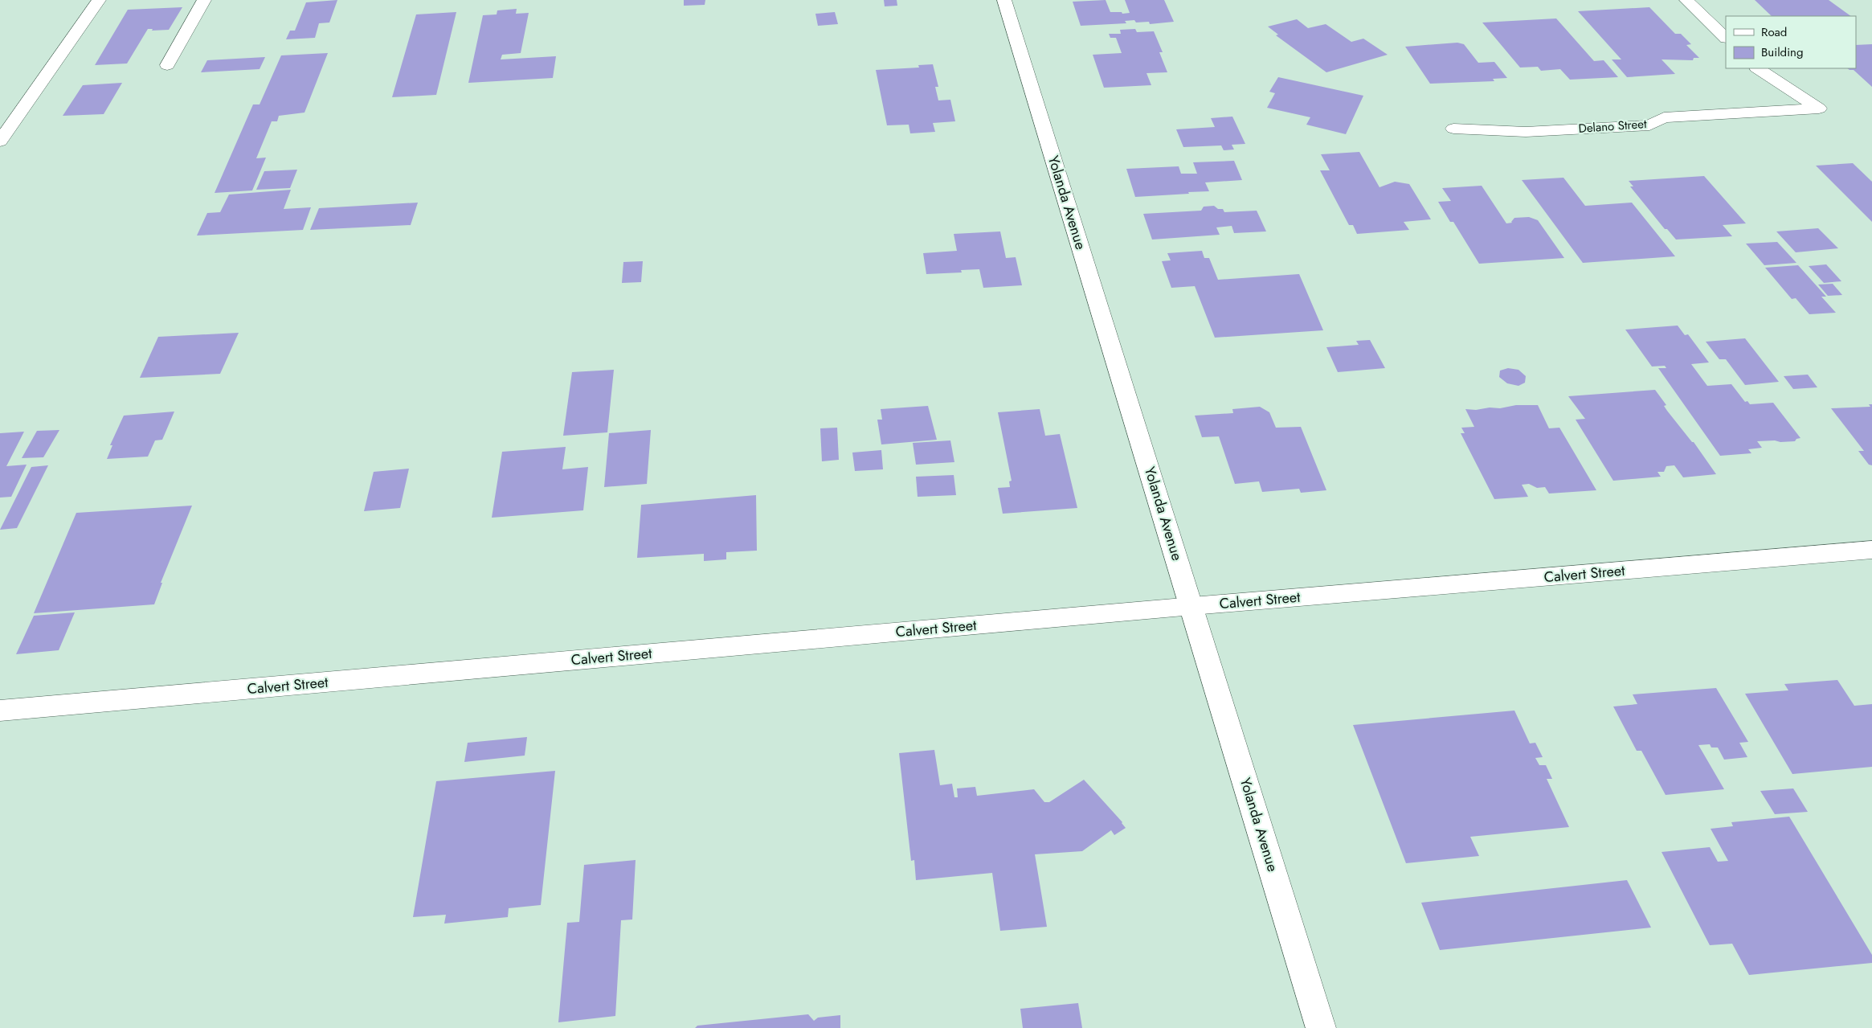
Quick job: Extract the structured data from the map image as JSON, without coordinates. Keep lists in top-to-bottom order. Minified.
{"streets":{"street":["Delano Street","Yolanda Avenue","Calvert Street"]},"crossings":[["Yolanda Avenue","Calvert Street"]],"legend":["Road","Building"]}
